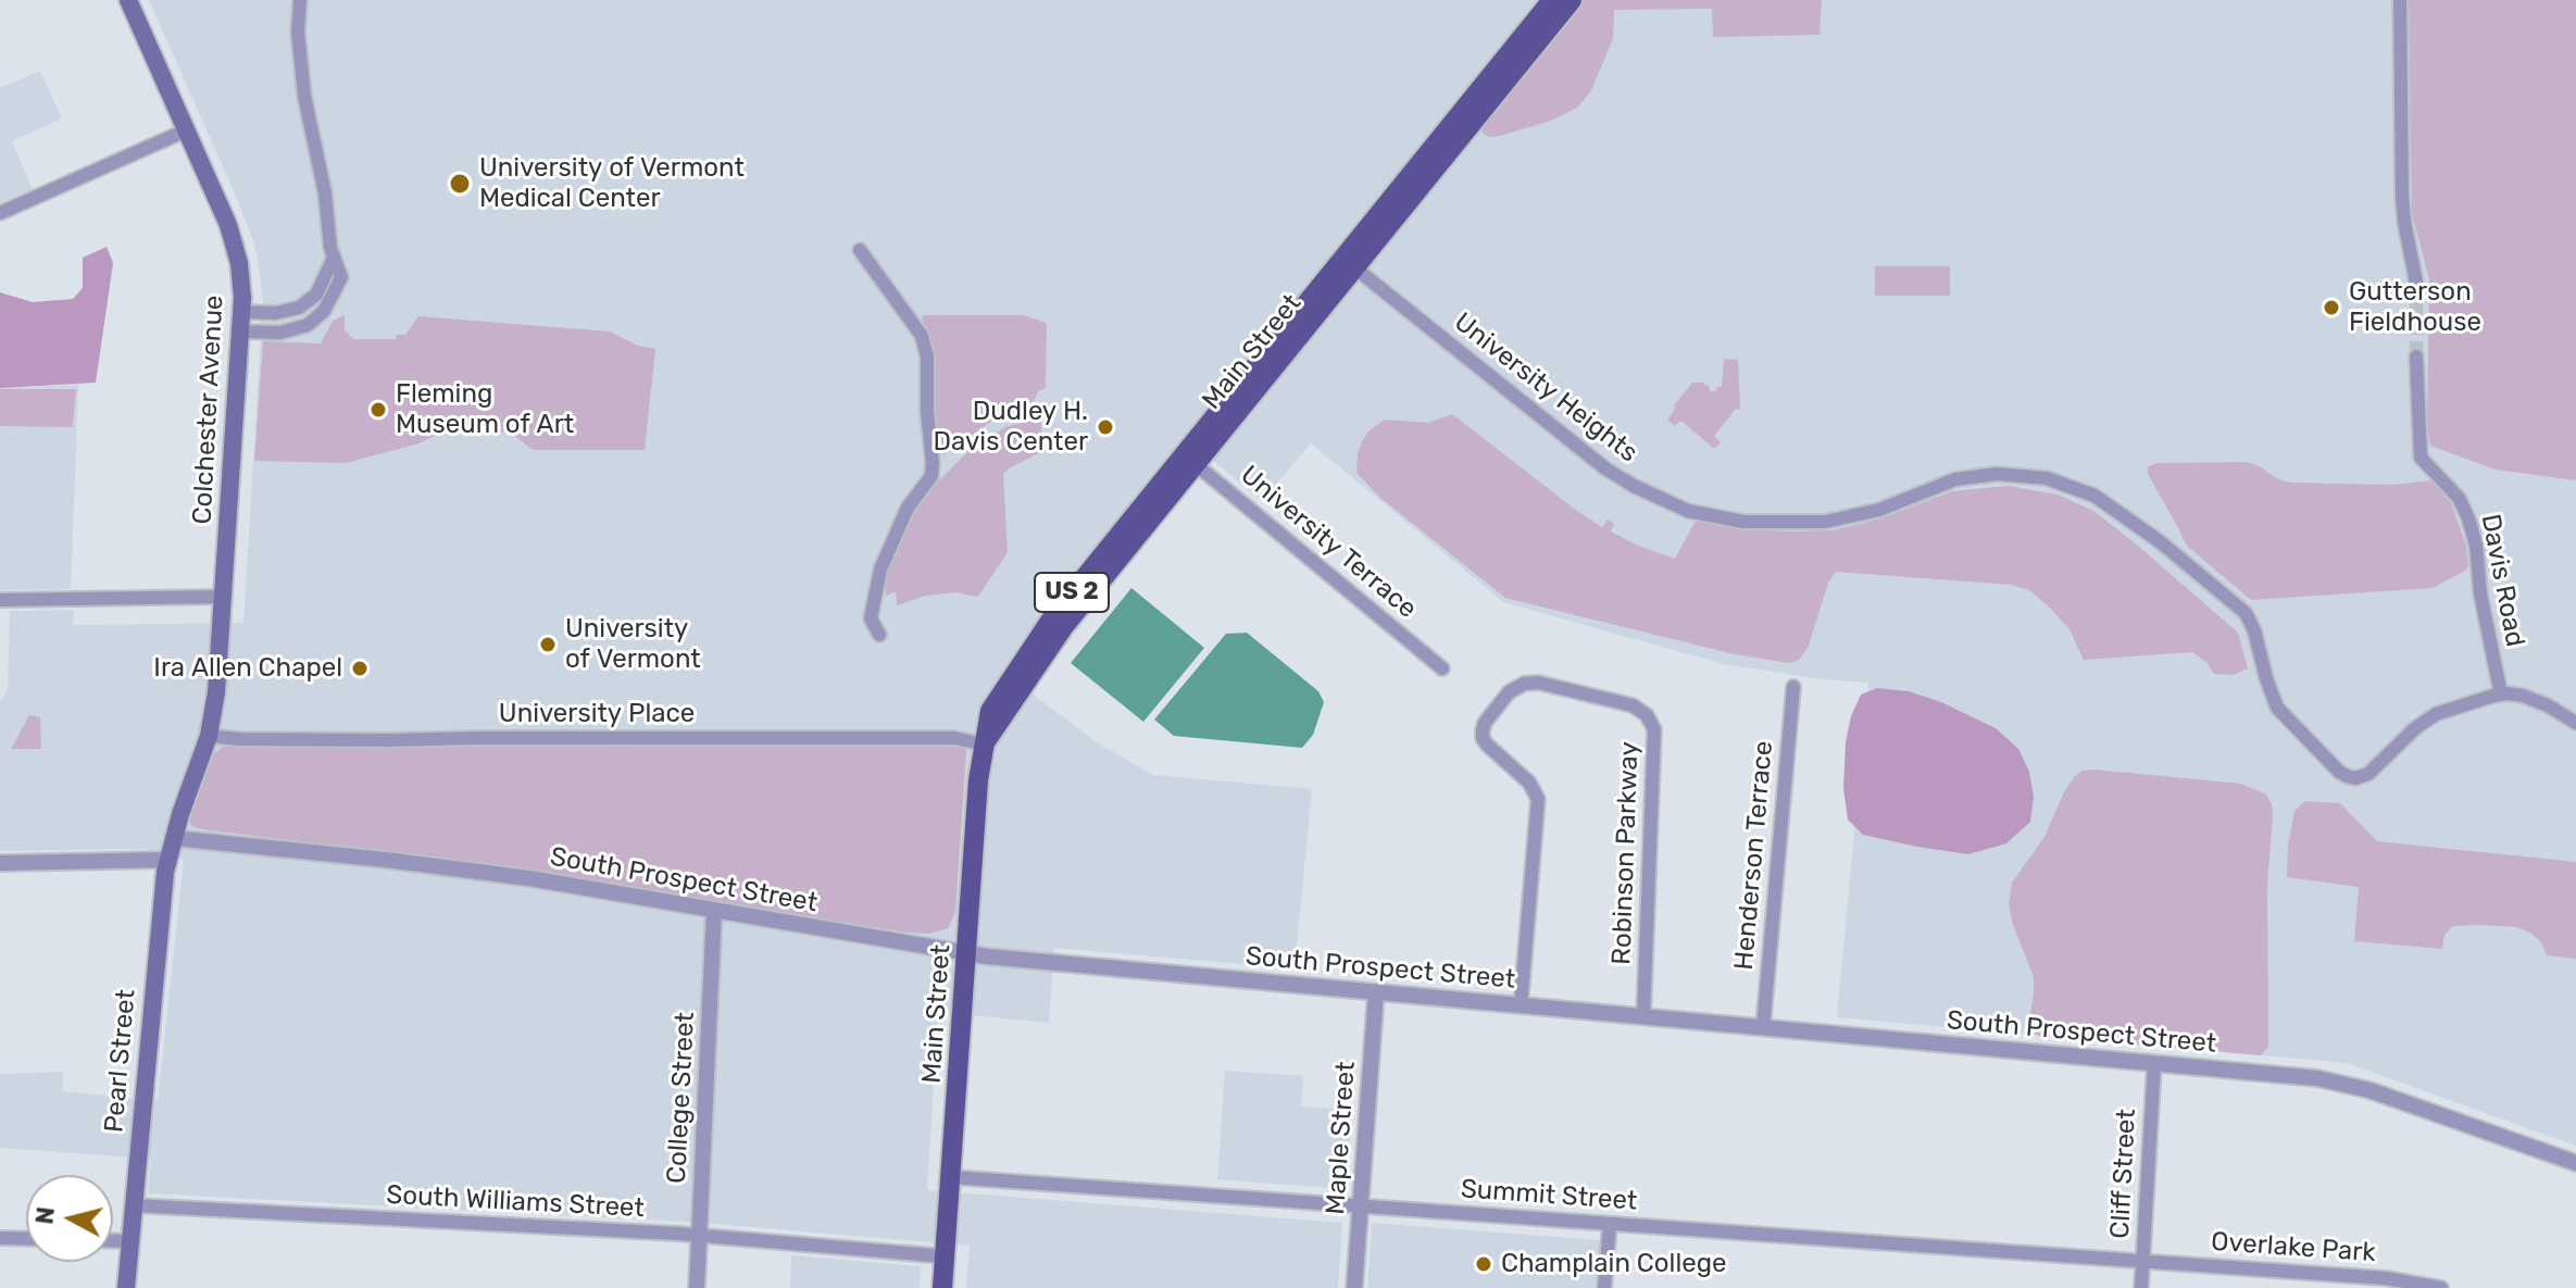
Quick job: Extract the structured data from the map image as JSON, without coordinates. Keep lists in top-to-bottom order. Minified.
{"streets":{"main road":["Main Street","Colchester Avenue","US 2","Pearl Street"],"street":["University Heights","University Terrace","Davis Road","University Place","Robinson Parkway","Henderson Terrace","South Prospect Street","College Street","Maple Street","Cliff Street","Summit Street","South Williams Street","Overlake Park"]},"crossings":[["Main Street","University Heights"],["Main Street","University Terrace"],["Main Street","University Place"],["Main Street","South Prospect Street"],["Main Street","Summit Street"],["Main Street","South Williams Street"],["University Heights","Davis Road"],["Colchester Avenue","University Place"],["Colchester Avenue","South Prospect Street"],["Colchester Avenue","Pearl Street"],["Robinson Parkway","South Prospect Street"],["Henderson Terrace","South Prospect Street"],["South Prospect Street","Pearl Street"],["South Prospect Street","College Street"],["South Prospect Street","Maple Street"],["South Prospect Street","Cliff Street"],["Pearl Street","South Williams Street"],["College Street","South Williams Street"],["Maple Street","Summit Street"],["Cliff Street","Summit Street"],["Cliff Street","Overlake Park"],["Summit Street","Overlake Park"]],"places":["University of Vermont Medical Center","Gutterson Fieldhouse","Fleming Museum of Art","Dudley H. Davis Center","University of Vermont","Ira Allen Chapel","Champlain College"],"north":"left"}
